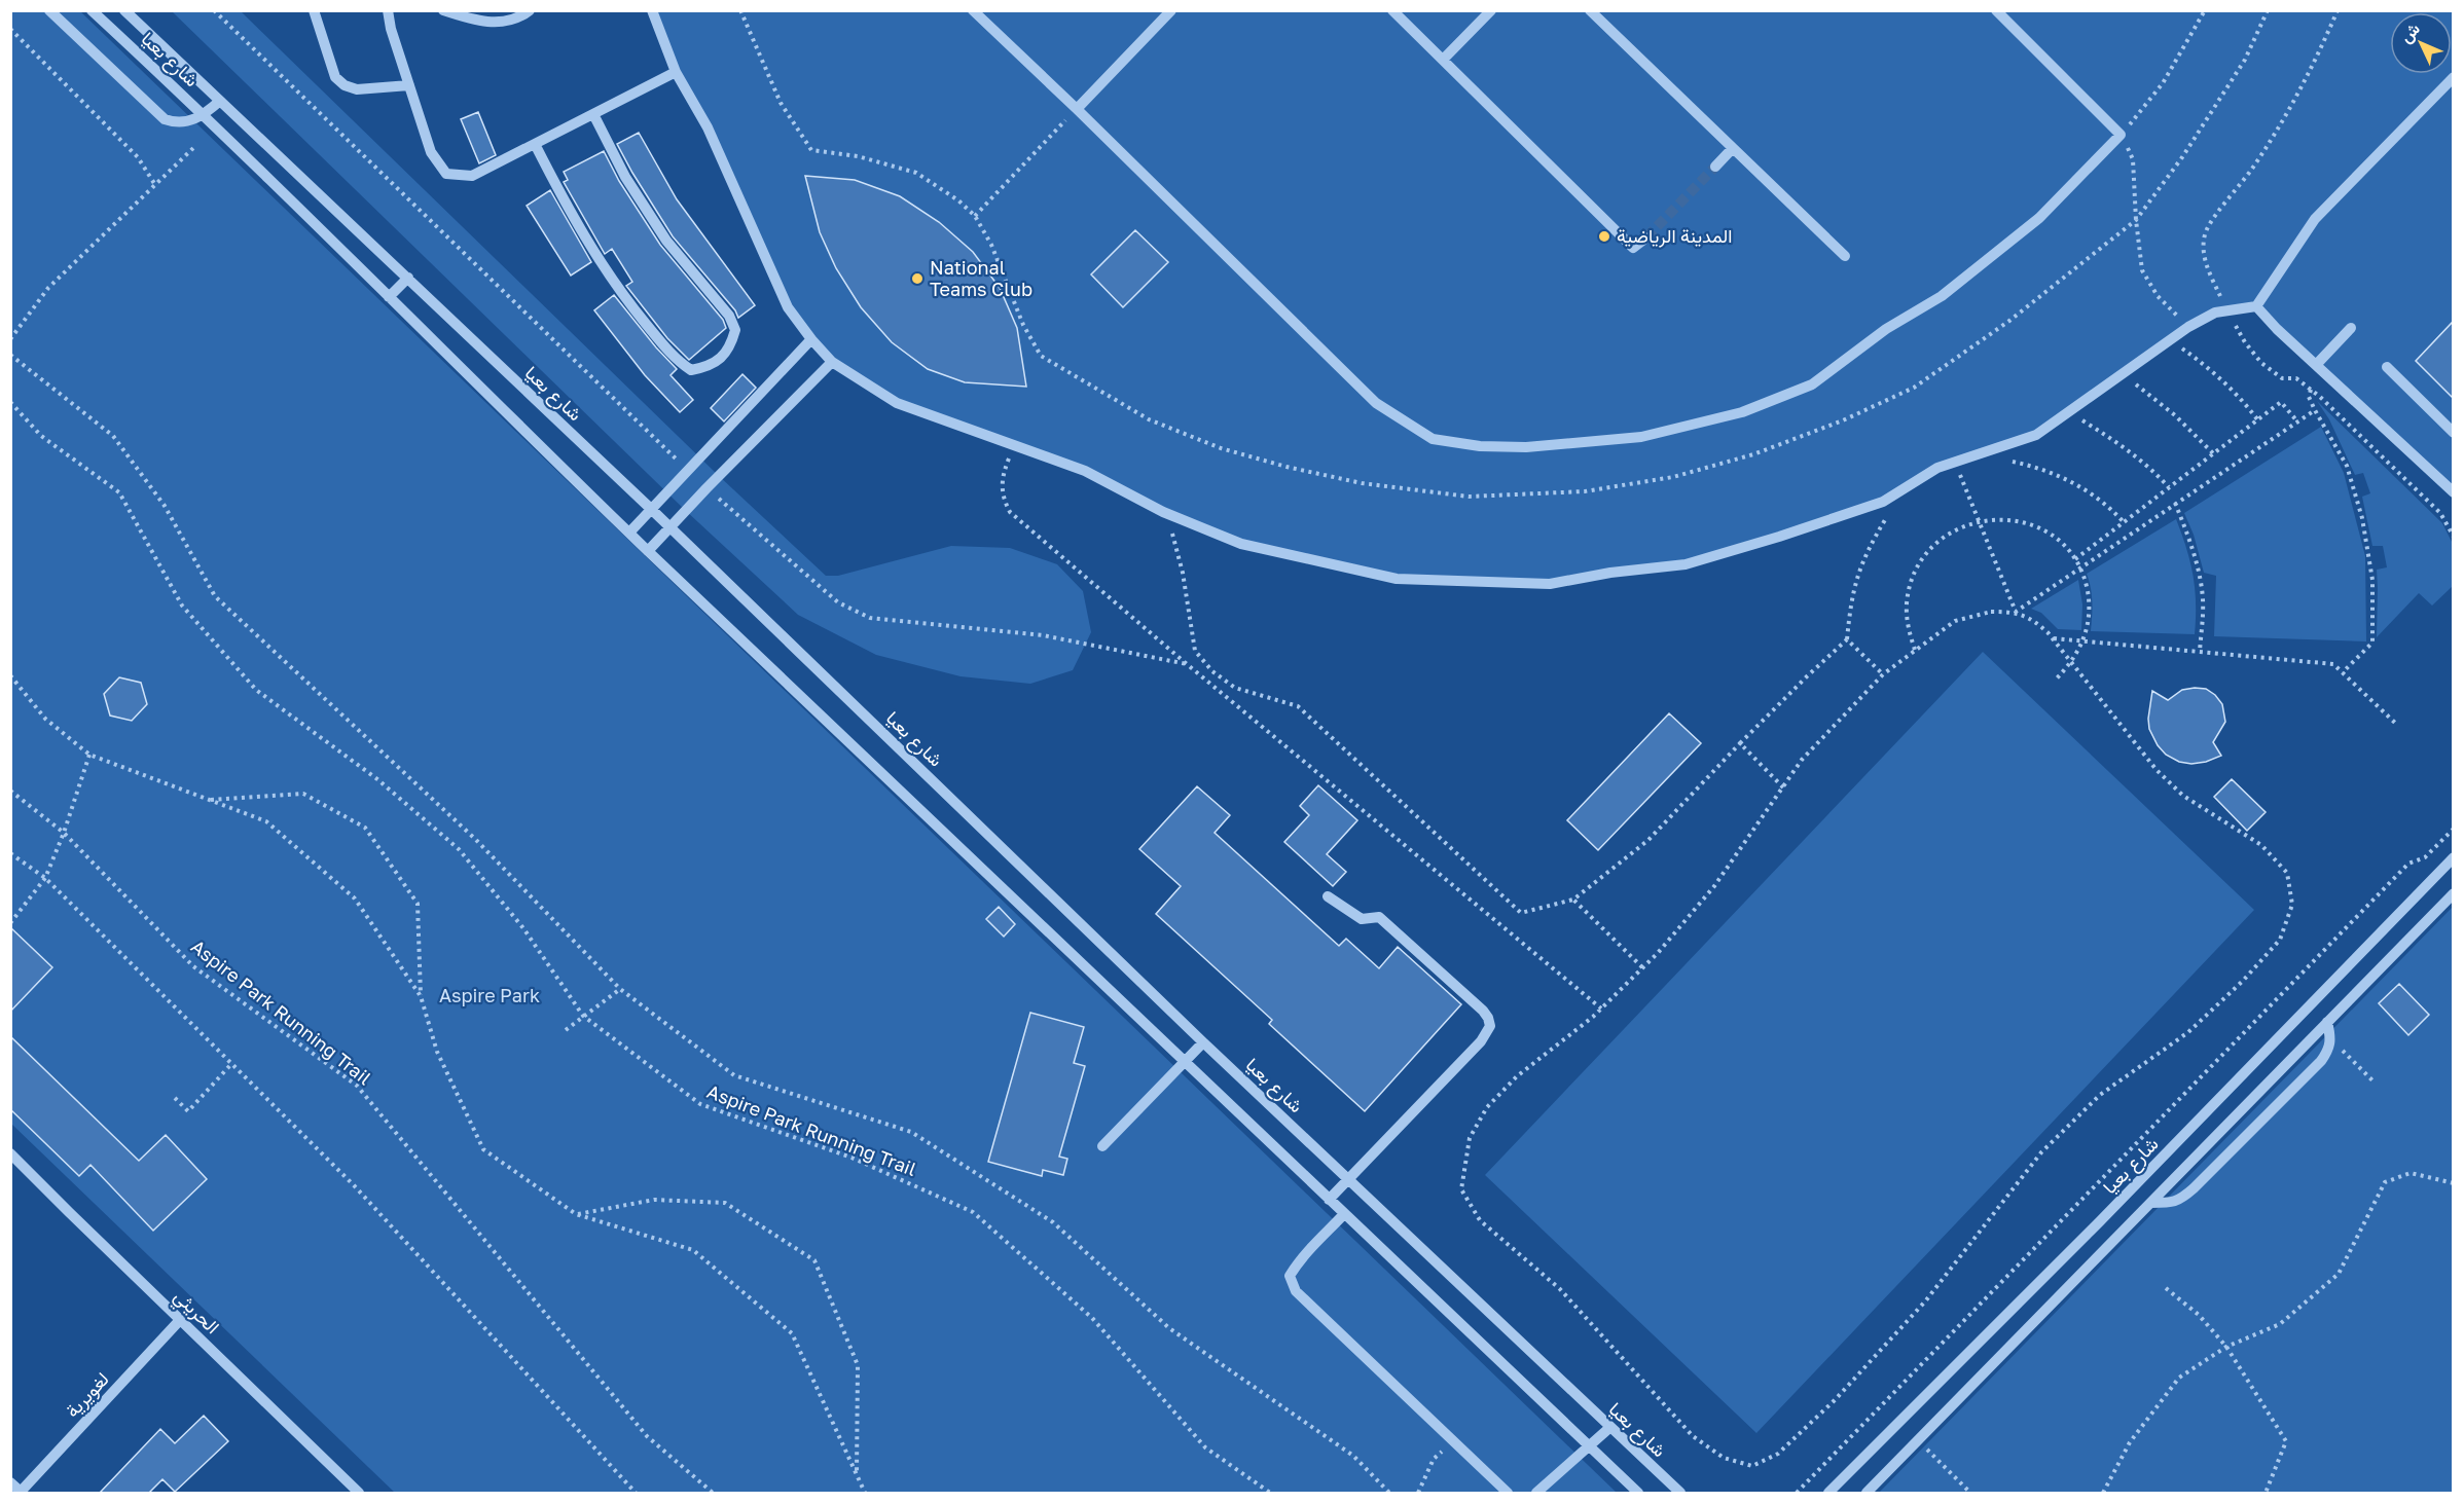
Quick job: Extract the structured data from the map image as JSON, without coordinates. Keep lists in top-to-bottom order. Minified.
{"streets":{"street":["شارع بعيا","الحريثي","لغويرية"],"path":["Aspire Park Running Trail"]},"crossings":[["الحريثي","لغويرية"]],"parks":["Aspire Park"],"places":["المدينة الرياضية","National Teams Club"],"north":"top left"}
